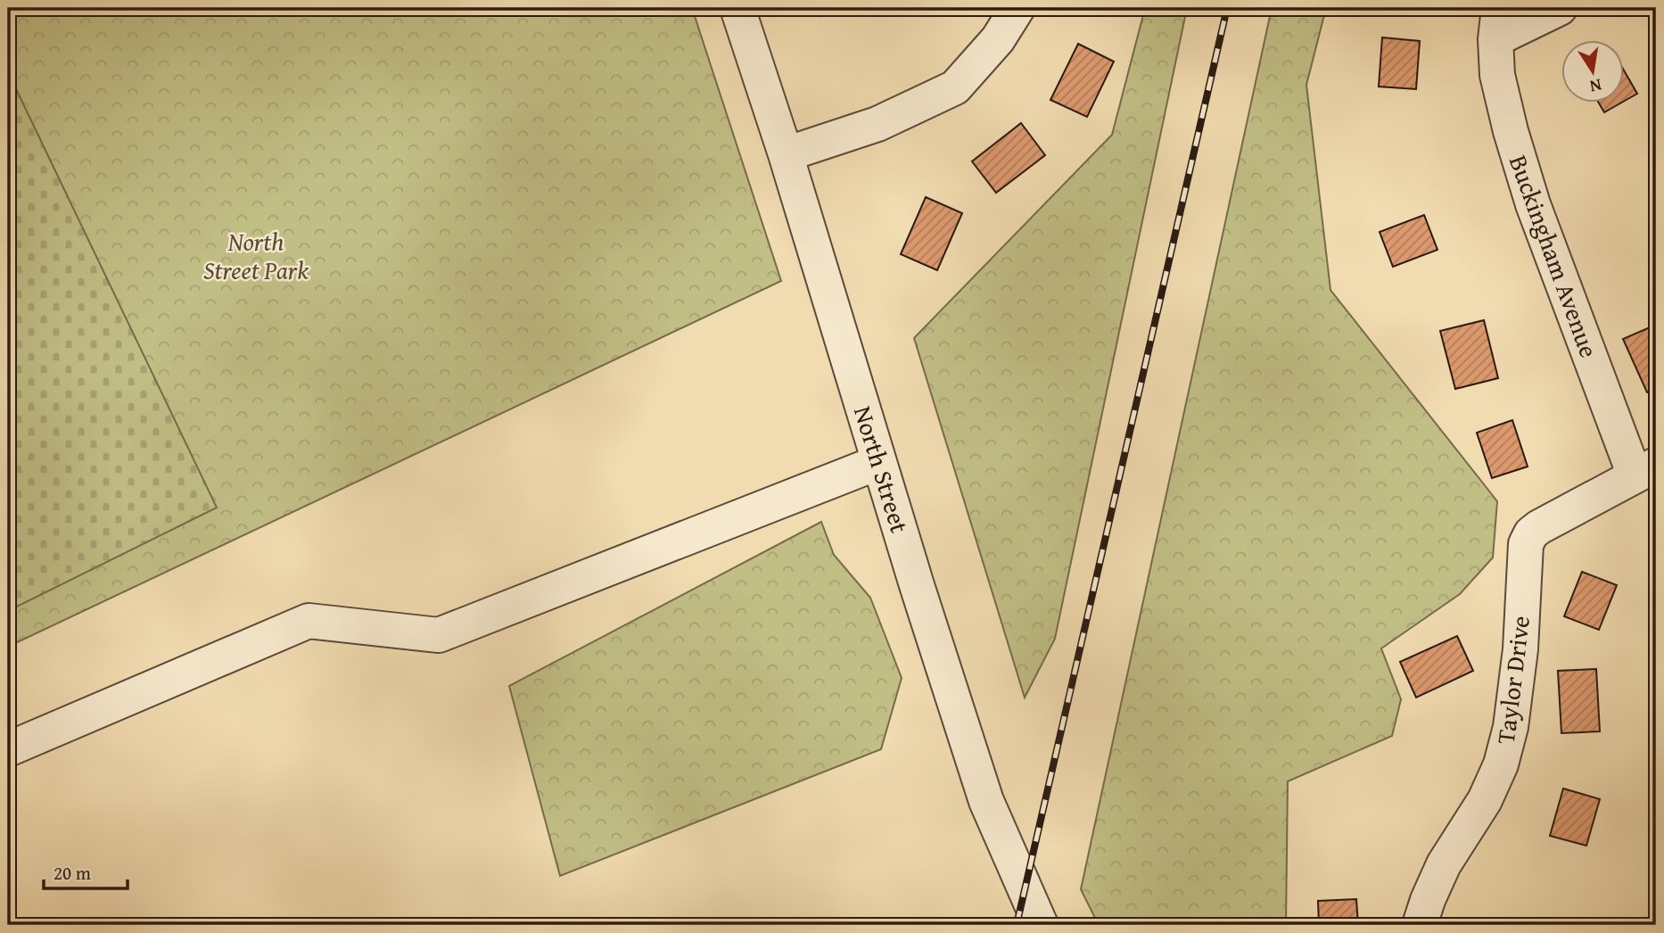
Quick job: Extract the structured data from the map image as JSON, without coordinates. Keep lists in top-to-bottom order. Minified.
{"streets":{"street":["Buckingham Avenue","North Street","Taylor Drive"]},"crossings":[["Buckingham Avenue","Taylor Drive"]],"parks":["North Street Park"],"scale_bar":"20 m","north":"bottom"}
